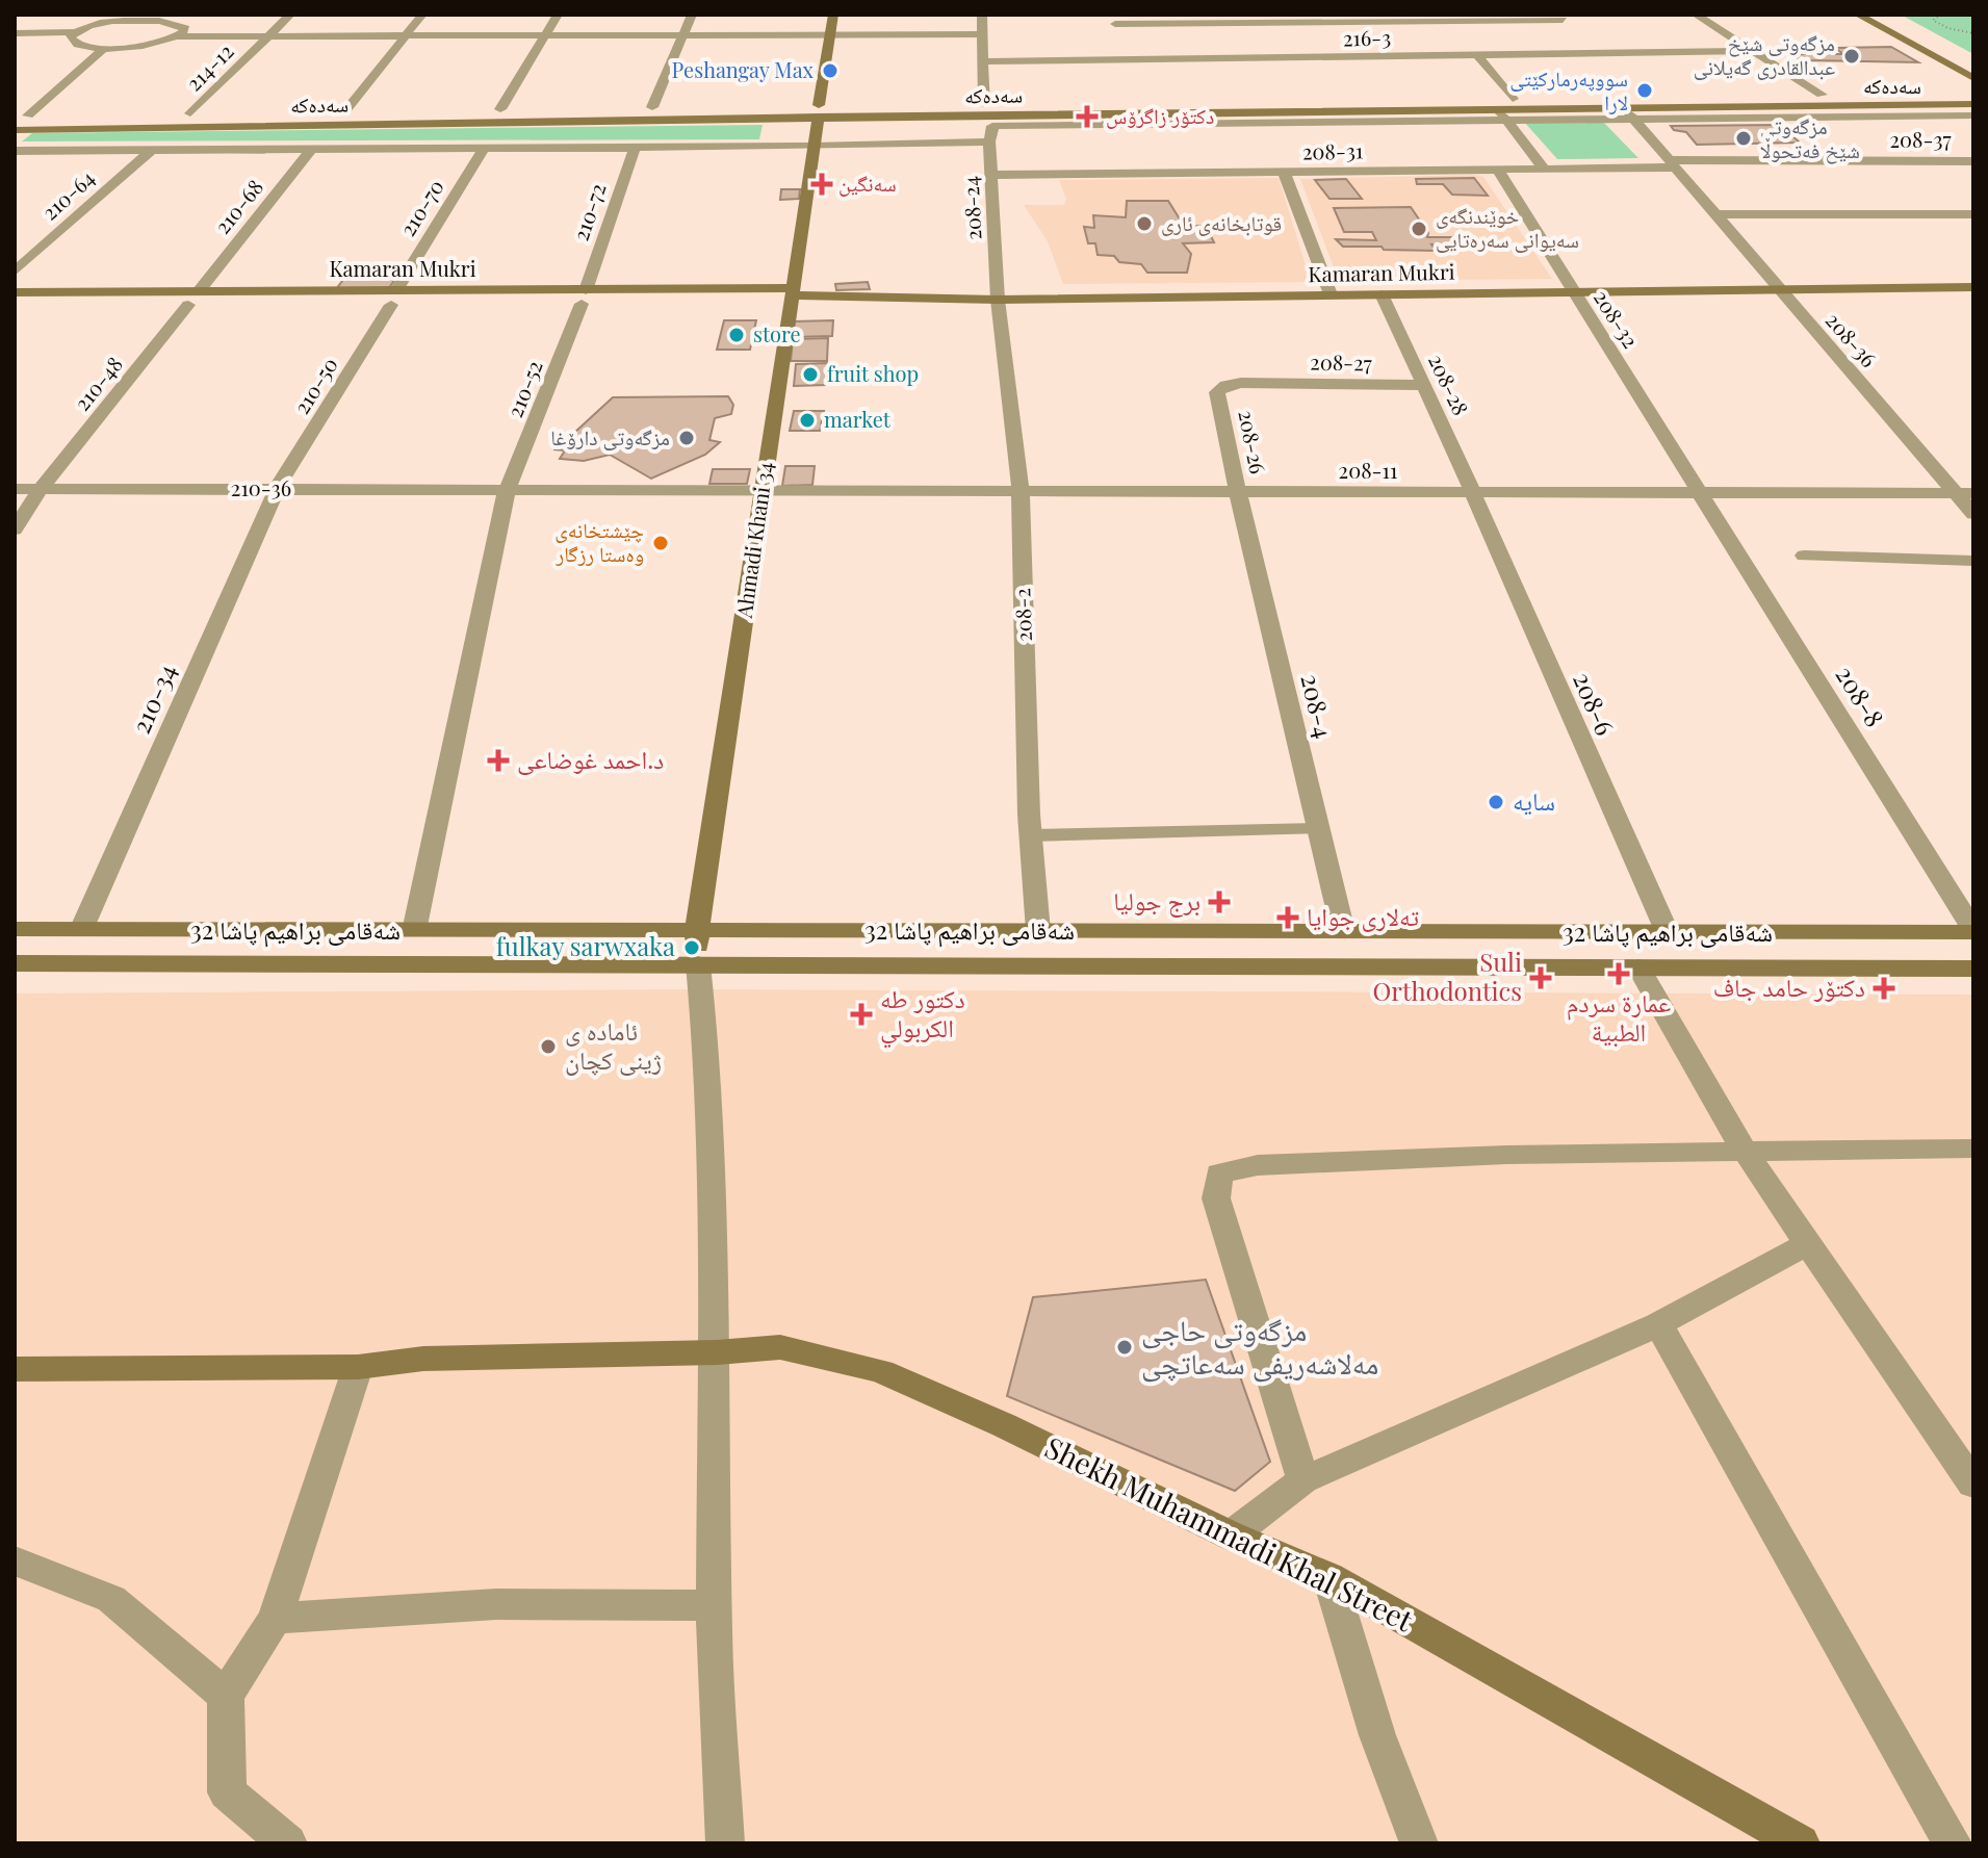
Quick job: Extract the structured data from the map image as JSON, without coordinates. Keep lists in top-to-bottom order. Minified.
{"streets":{"main road":["سەدەکە","Kamaran Mukri","Ahmadi Khani 34","شەقامی براهیم پاشا 32","Shekh Muhammadi Khal Street"],"street":["216-3","214-12","208-37","208-31","210-64","210-68","210-70","208-24","210-72","208-32","208-36","208-27","210-48","208-28","210-50","210-52","208-26","208-11","210-36","208-2","208-8","210-34","208-6","208-4"]},"crossings":[["سەدەکە","208-24"],["سەدەکە","208-36"],["سەدەکە","Ahmadi Khani 34"],["208-37","208-31"],["208-37","208-36"],["208-31","208-24"],["208-31","208-32"],["208-31","208-36"],["210-68","Kamaran Mukri"],["210-68","210-48"],["210-70","Kamaran Mukri"],["210-70","210-50"],["208-24","Kamaran Mukri"],["208-24","208-2"],["210-72","Kamaran Mukri"],["210-72","210-52"],["Kamaran Mukri","208-32"],["Kamaran Mukri","208-36"],["Kamaran Mukri","210-48"],["Kamaran Mukri","208-28"],["Kamaran Mukri","210-50"],["Kamaran Mukri","210-52"],["Kamaran Mukri","Ahmadi Khani 34"],["Kamaran Mukri","208-2"],["208-32","208-11"],["208-32","208-8"],["208-36","208-11"],["208-27","208-28"],["208-27","208-26"],["210-48","210-36"],["208-28","208-11"],["208-28","208-6"],["210-50","210-36"],["210-50","210-34"],["210-52","210-36"],["208-26","208-11"],["208-26","208-4"],["208-11","210-36"],["208-11","Ahmadi Khani 34"],["208-11","208-2"],["208-11","208-8"],["208-11","208-6"],["208-11","208-4"],["210-36","Ahmadi Khani 34"],["210-36","210-34"],["Ahmadi Khani 34","شەقامی براهیم پاشا 32"],["208-2","شەقامی براهیم پاشا 32"],["208-8","شەقامی براهیم پاشا 32"],["210-34","شەقامی براهیم پاشا 32"],["208-6","شەقامی براهیم پاشا 32"],["208-4","شەقامی براهیم پاشا 32"]],"places":{"other":["مزگەوتی شێخ عبدالقادری گەیلانی","Peshangay Max","سووپەرمارکێتی لارا","مزگەوتی شێخ فەتحوڵا","قوتابخانەی ئاری","خوێندنگەی سەیوانی سەرەتایی","store","fruit shop","market","مزگەوتی دارۆغا","چێشتخانەی وەستا رزگار","سایە","fulkay sarwxaka","ئاماده ى ژينى كچان","مزگەوتی حاجی مەلاشەریفی سەعاتچی"],"health":["دکتۆر زاگرۆس","سەنگین","د.احمد غوضاعی","برج جوليا","تەلاری جوایا","عمارة سردم الطبية","Suli Orthodontics","دکتۆر حامد جاف","دكتور طه الكربولي"]}}
